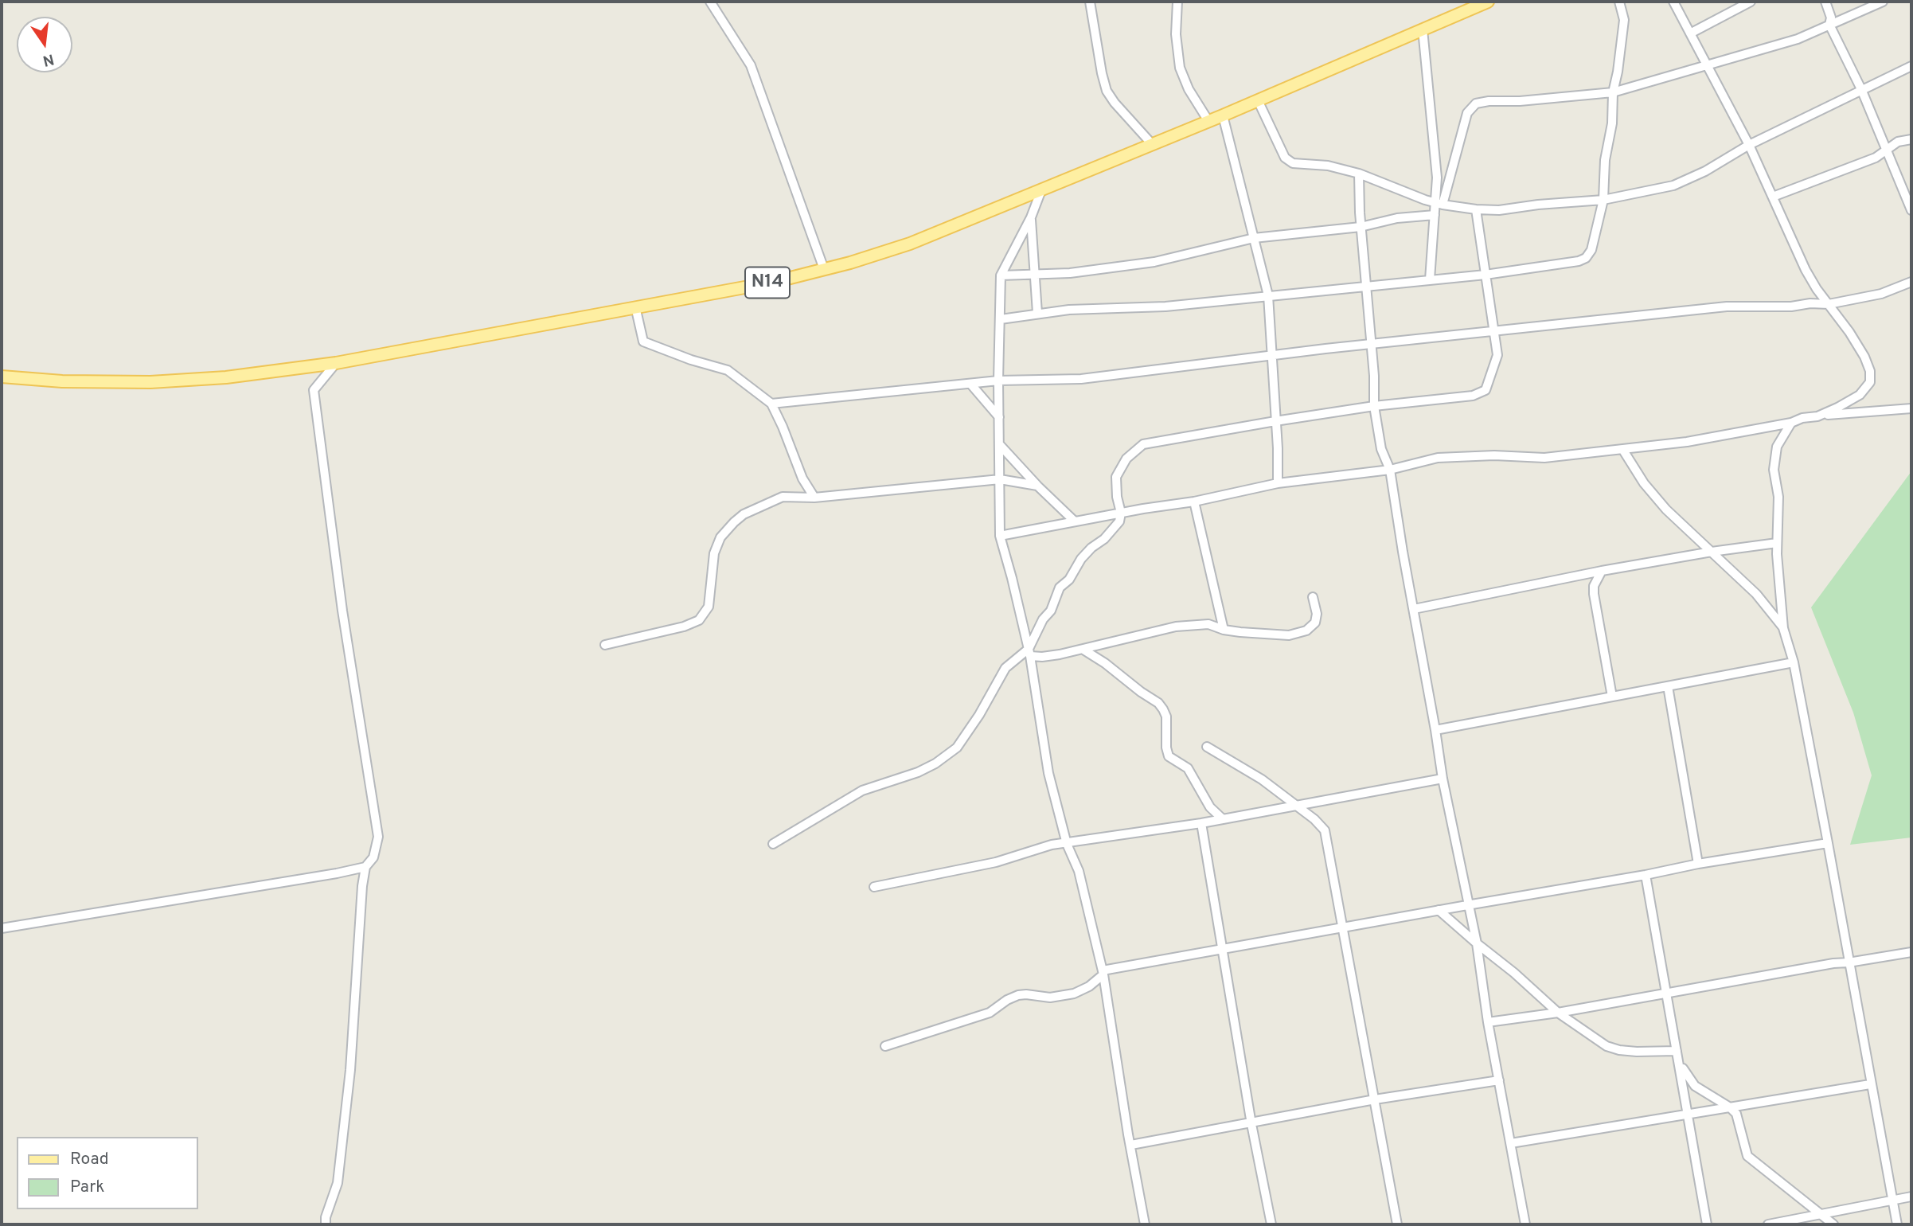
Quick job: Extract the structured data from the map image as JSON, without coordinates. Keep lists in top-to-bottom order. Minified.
{"streets":{"main road":["N14"]},"legend":["Road","Park"],"north":"bottom"}
